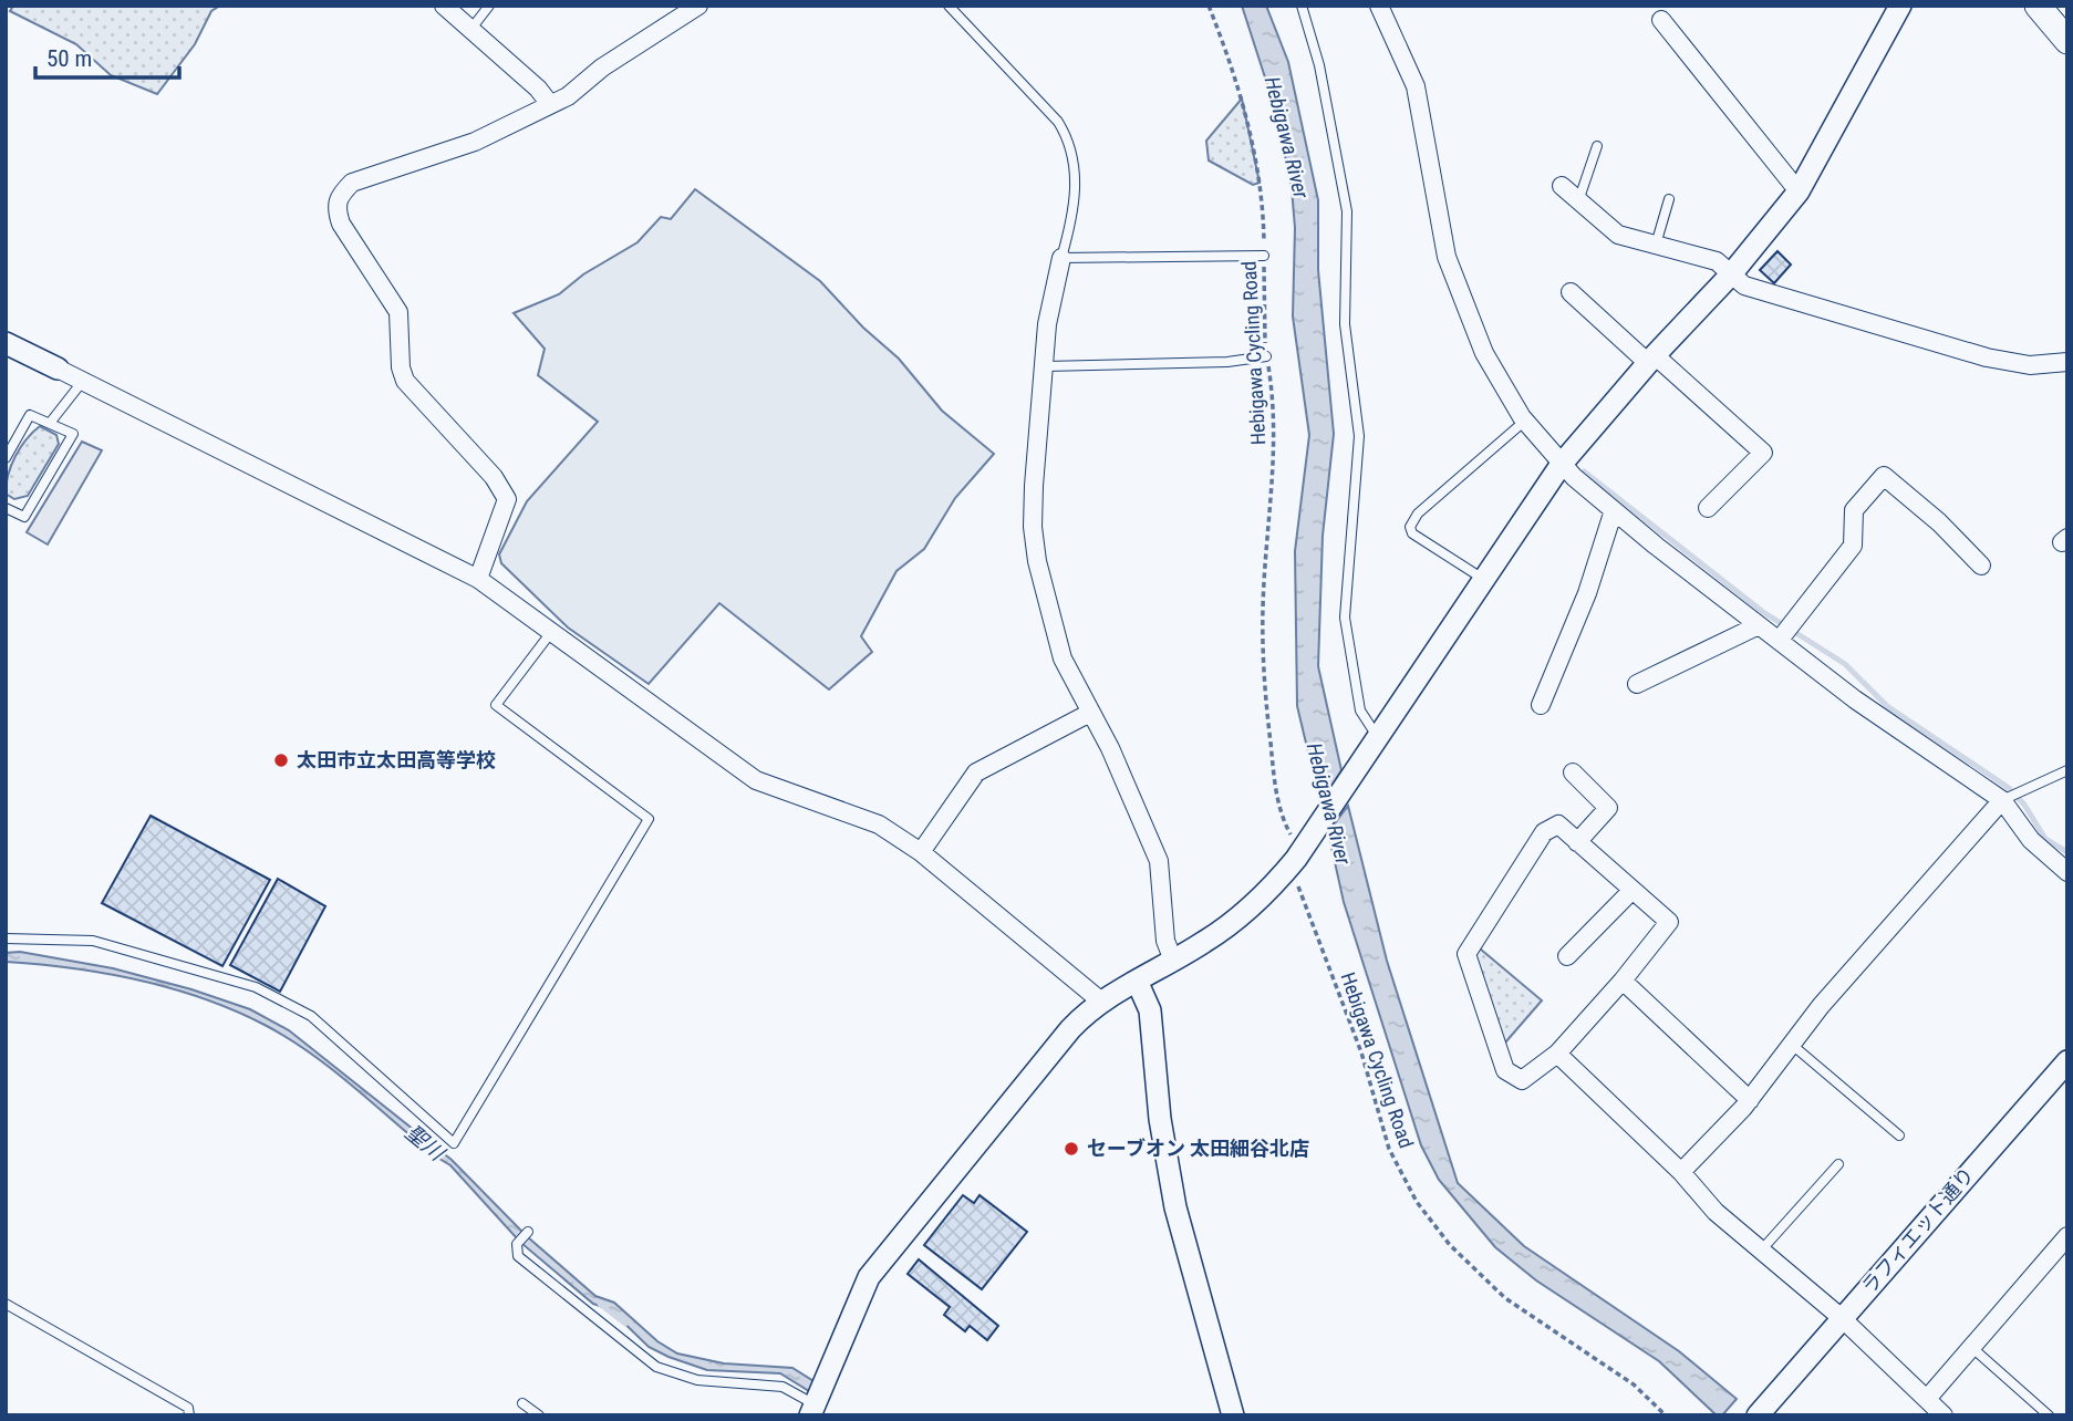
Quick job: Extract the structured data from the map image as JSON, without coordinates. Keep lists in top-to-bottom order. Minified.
{"streets":{"street":["ラフィエット通り"],"path":["Hebigawa Cycling Road"]},"water":["Hebigawa River","聖川"],"places":["太田市立太田高等学校","セーブオン 太田細谷北店"],"scale_bar":"50 m"}
